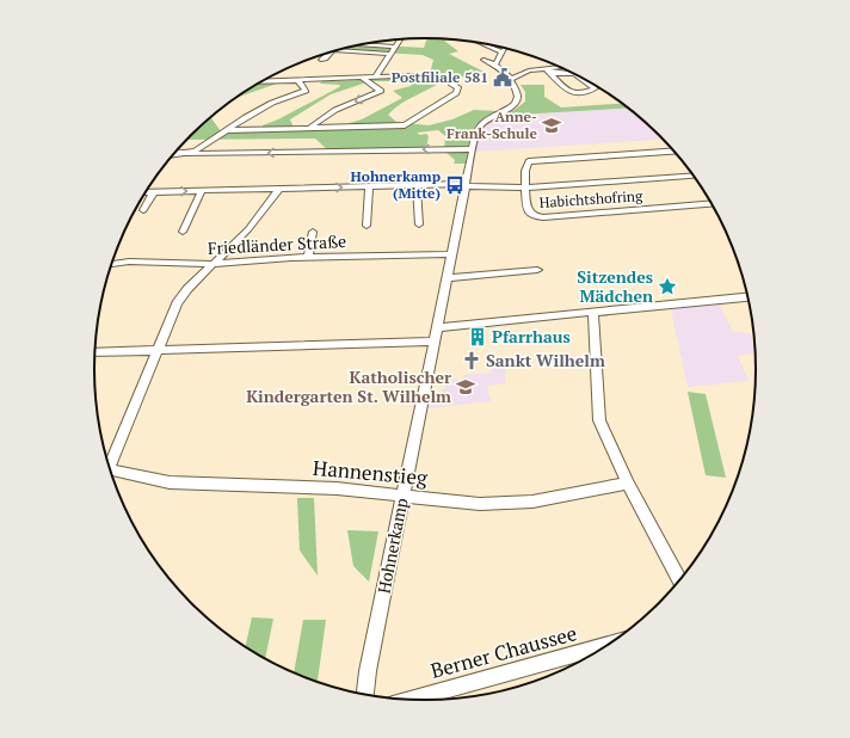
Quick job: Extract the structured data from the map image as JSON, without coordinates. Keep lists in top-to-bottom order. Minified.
{"streets":{"street":["Habichtshofring","Friedländer Straße","Hannenstieg","Hohnerkamp","Berner Chaussee"]},"crossings":[["Friedländer Straße","Hohnerkamp"],["Hannenstieg","Hohnerkamp"]],"places":{"public building":["Postfiliale 581"],"school or university":["Anne- Frank-Schule","Katholischer Kindergarten St. Wilhelm"],"bus stop":["Hohnerkamp (Mitte)"],"place":["Sitzendes Mädchen"],"building":["Pfarrhaus"],"church":["Sankt Wilhelm"]}}
